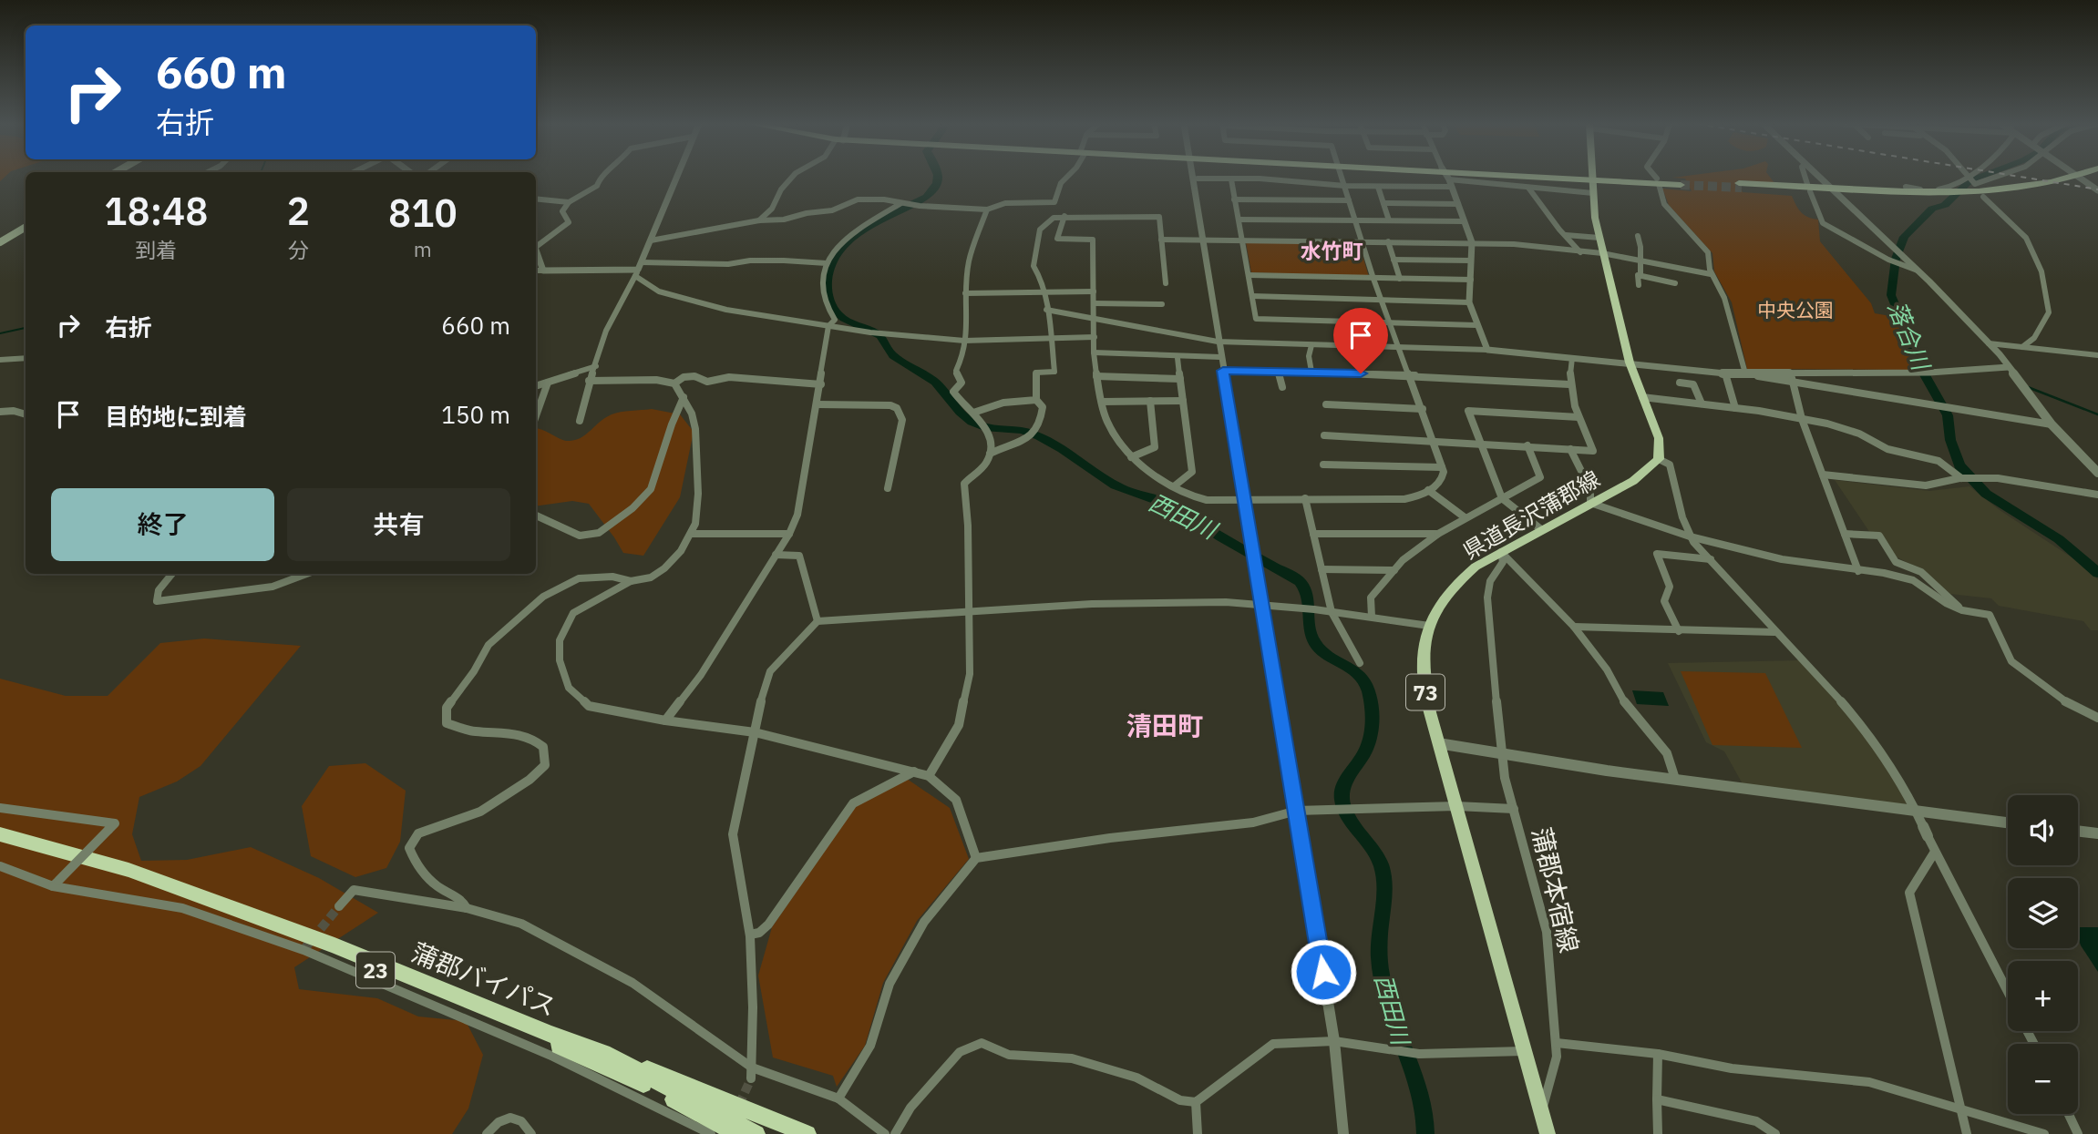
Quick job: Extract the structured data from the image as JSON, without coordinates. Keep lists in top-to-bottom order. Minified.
{"streets":{"highway":["23","蒲郡バイパス"],"main road":["県道長沢蒲郡線","73"],"street":["蒲郡本宿線"]},"crossings":[["県道長沢蒲郡線","蒲郡本宿線"]],"districts":["水竹町","清田町"],"water":["落合川","西田川"],"parks":["中央公園"],"page":{"turn":["660 m","右折"],"eta":["18:48","到着","2","分","810","m"],"list":[{"name":"右折","value":"660 m"},{"name":"目的地に到着","value":"150 m"}],"buttons":["終了","共有"],"map_buttons":["+","−"]}}
